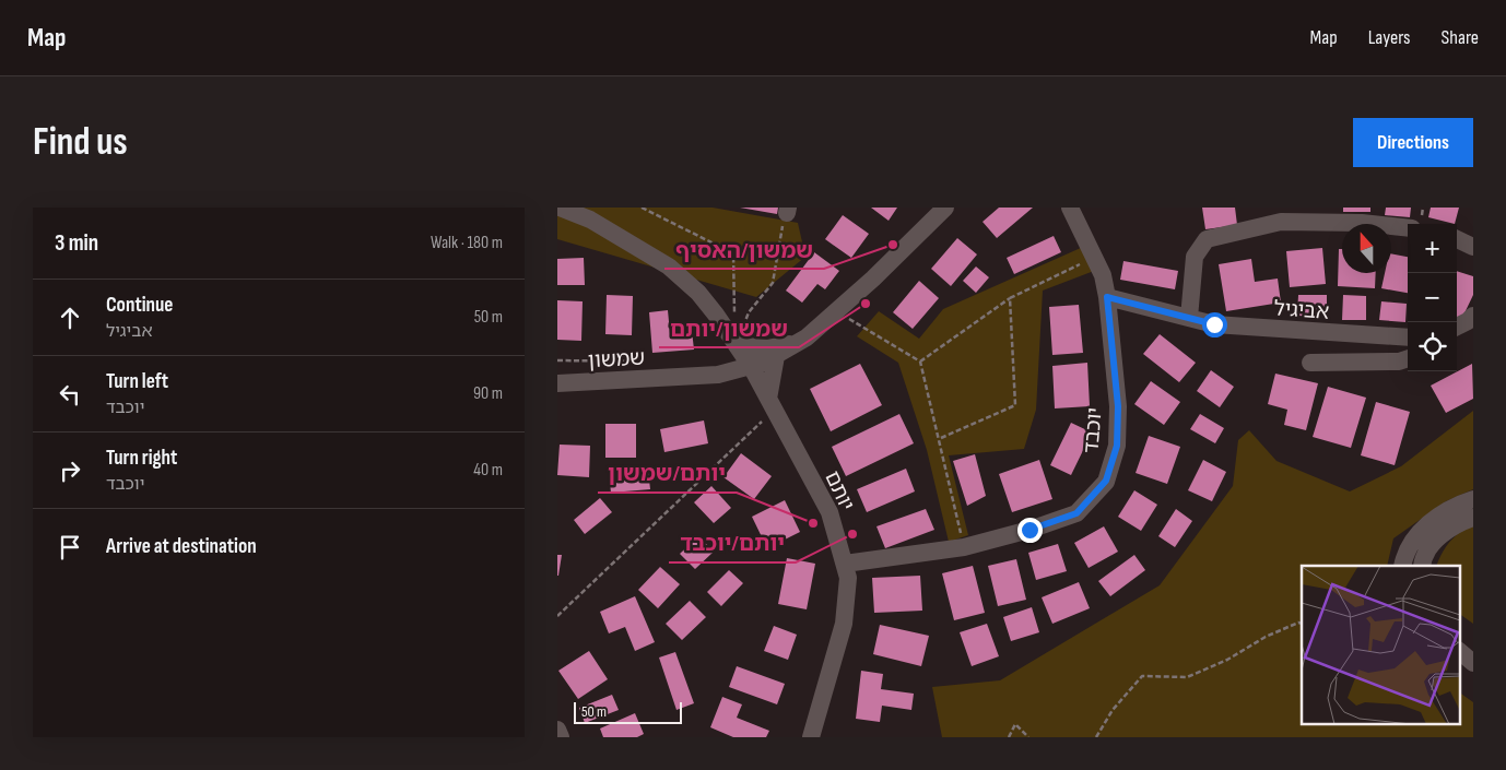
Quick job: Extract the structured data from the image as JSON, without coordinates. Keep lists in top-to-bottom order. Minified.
{"streets":{"street":["אביגיל","שמשון","יוכבד","יותם"]},"crossings":[["אביגיל","יוכבד"],["שמשון","יותם"],["יוכבד","יותם"]],"places":["שמשון/האסיף","שמשון/יותם","יותם/שמשון","יותם/יוכבד"],"scale_bar":"50 m","north":"top","page":{"header":"Map","nav":["Map","Layers","Share"],"buttons":"Directions","title":"Find us","heading":["3 min","Walk · 180 m"],"map_buttons":["+","−"],"list":[["Continue","אביגיל","50 m"],["Turn left","יוכבד","90 m"],["Turn right","יוכבד","40 m"],"Arrive at destination"],"scale":"50 m"}}
